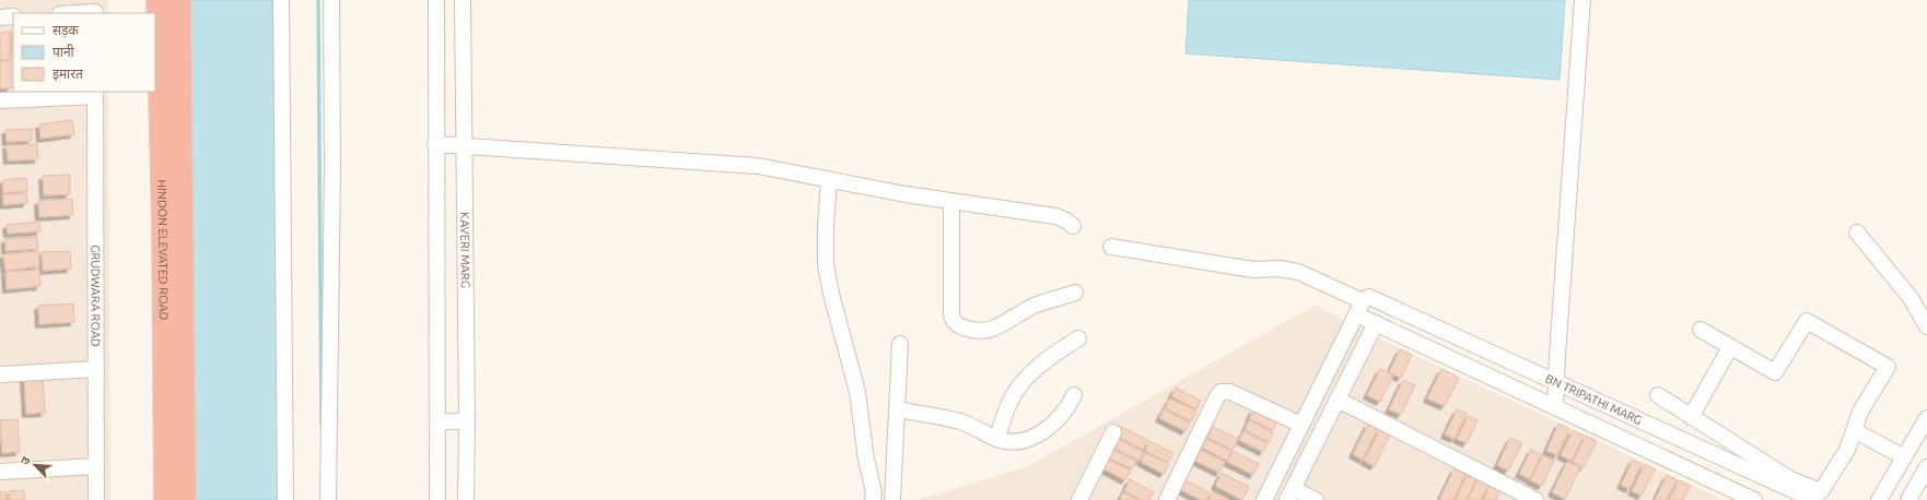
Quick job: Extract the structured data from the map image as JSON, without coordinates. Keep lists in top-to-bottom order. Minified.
{"streets":{"highway":["HINDON ELEVATED ROAD"],"street":["KAVERI MARG","GRUDWARA ROAD","BN TRIPATHI MARG"]},"legend":["सड़क","पानी","इमारत"],"north":"top left"}
